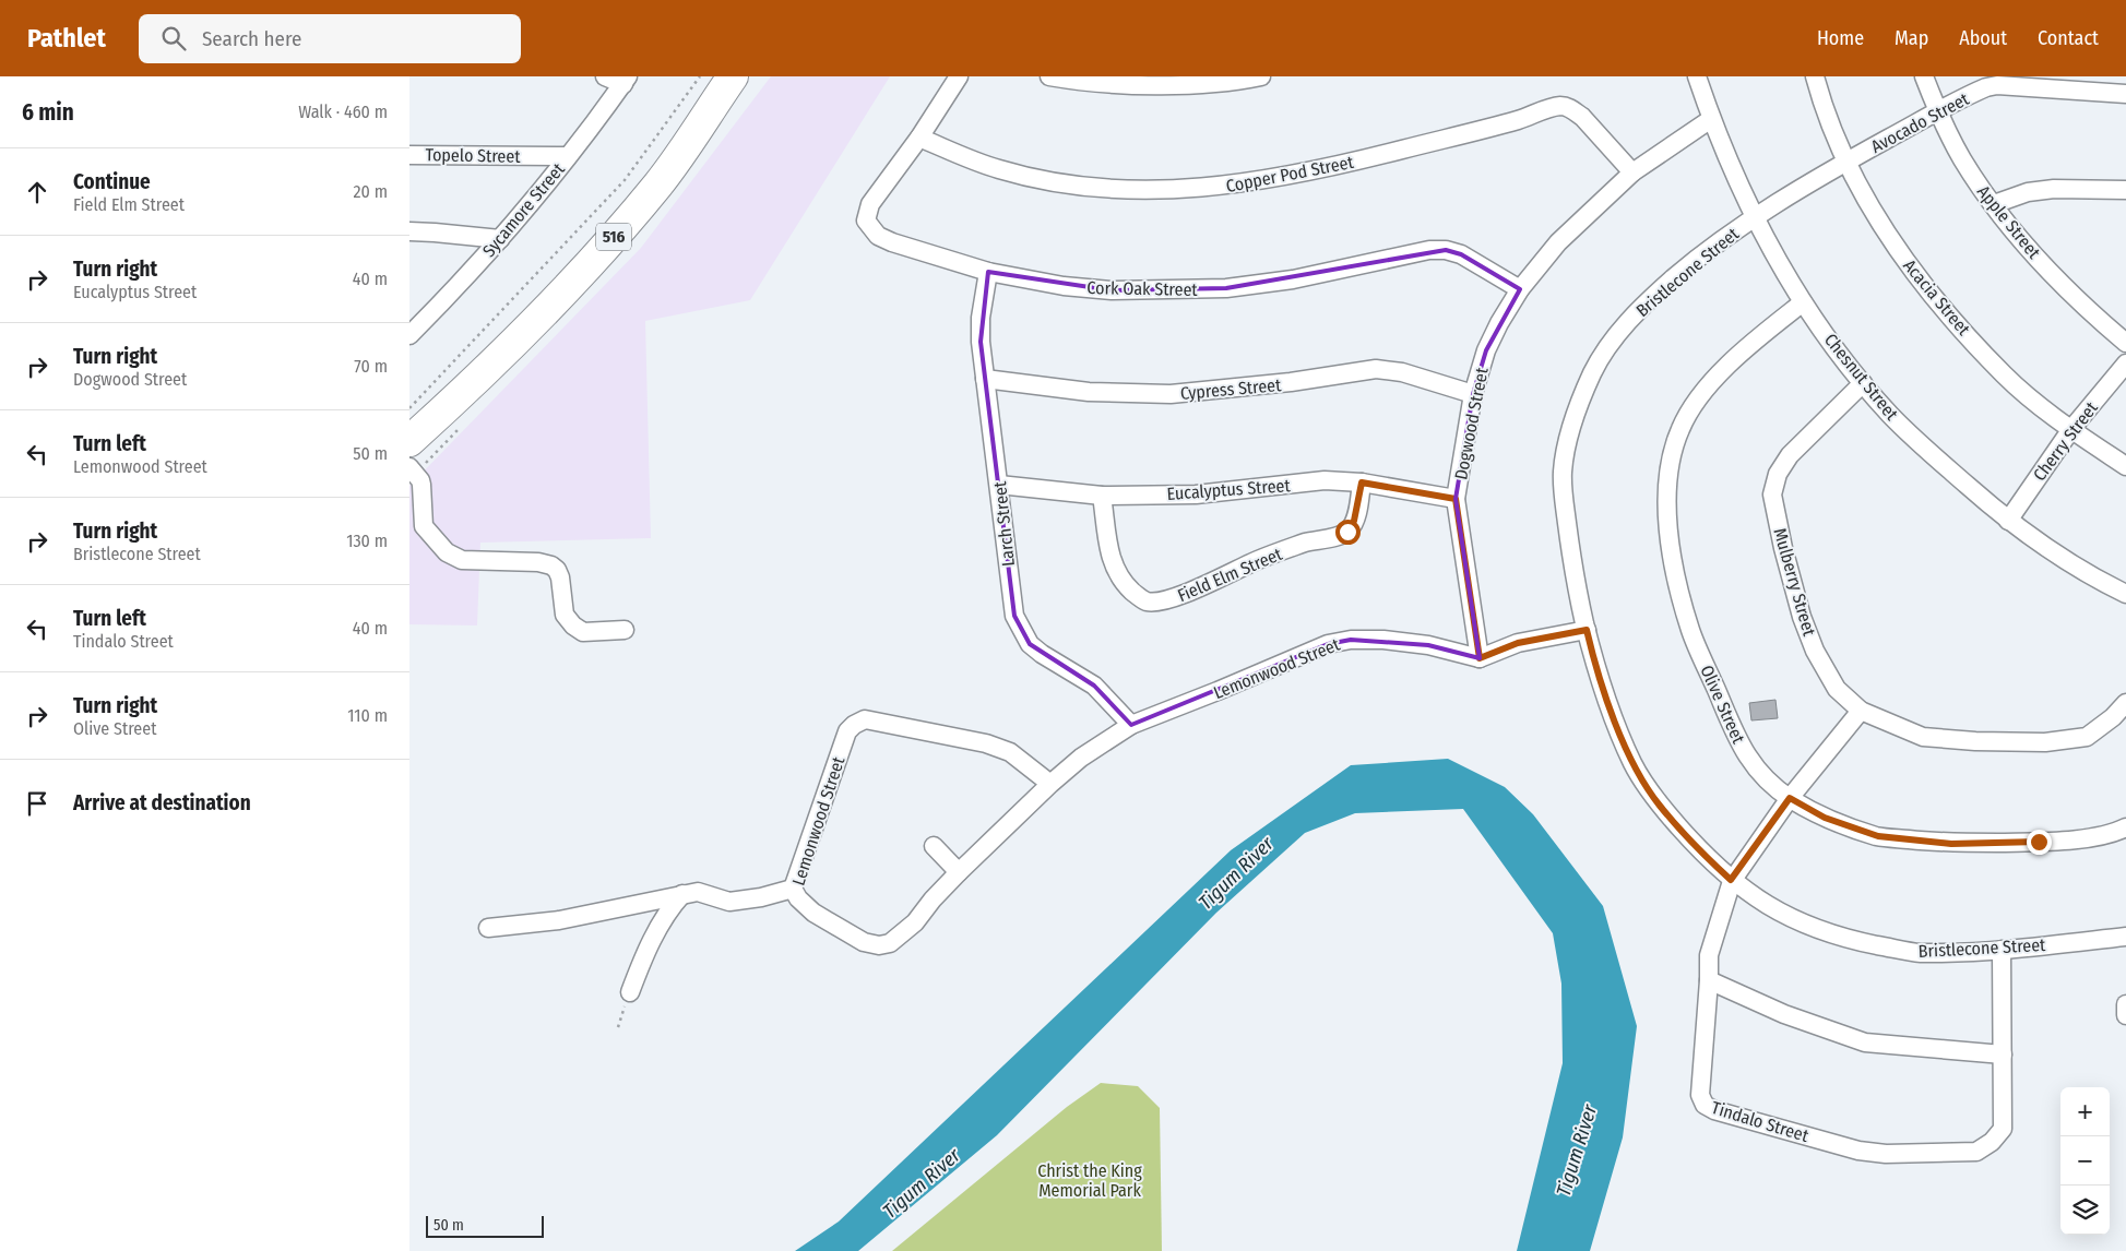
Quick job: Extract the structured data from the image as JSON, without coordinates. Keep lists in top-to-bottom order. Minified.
{"streets":{"highway":["516"],"street":["Avocado Street","Topelo Street","Copper Pod Street","Sycamore Street","Apple Street","Bristlecone Street","Cork Oak Street","Acacia Street","Chesnut Street","Cypress Street","Dogwood Street","Cherry Street","Eucalyptus Street","Larch Street","Field Elm Street","Mulberry Street","Lemonwood Street","Olive Street","Tindalo Street"]},"crossings":[["Avocado Street","Apple Street"],["Avocado Street","Bristlecone Street"],["Avocado Street","Acacia Street"],["Topelo Street","Sycamore Street"],["Copper Pod Street","Cork Oak Street"],["Copper Pod Street","Dogwood Street"],["Bristlecone Street","Acacia Street"],["Bristlecone Street","Chesnut Street"],["Bristlecone Street","Tindalo Street"],["Cork Oak Street","Dogwood Street"],["Cork Oak Street","Larch Street"],["Acacia Street","Cherry Street"],["Chesnut Street","Dogwood Street"],["Chesnut Street","Cherry Street"],["Chesnut Street","Mulberry Street"],["Chesnut Street","Olive Street"],["Cypress Street","Dogwood Street"],["Cypress Street","Larch Street"],["Dogwood Street","Eucalyptus Street"],["Dogwood Street","Lemonwood Street"],["Eucalyptus Street","Larch Street"],["Eucalyptus Street","Field Elm Street"],["Larch Street","Lemonwood Street"],["Mulberry Street","Tindalo Street"],["Olive Street","Tindalo Street"]],"water":["Tigum River"],"parks":["Christ the King Memorial Park"],"scale_bar":"50 m","page":{"header":"Pathlet","search":"Search here","nav":["Home","Map","About","Contact"],"heading":["6 min","Walk · 460 m"],"list":[["Continue","Field Elm Street","20 m"],["Turn right","Eucalyptus Street","40 m"],["Turn right","Dogwood Street","70 m"],["Turn left","Lemonwood Street","50 m"],["Turn right","Bristlecone Street","130 m"],["Turn left","Tindalo Street","40 m"],["Turn right","Olive Street","110 m"],"Arrive at destination"],"map_buttons":["+","−"],"scale":"50 m"}}
